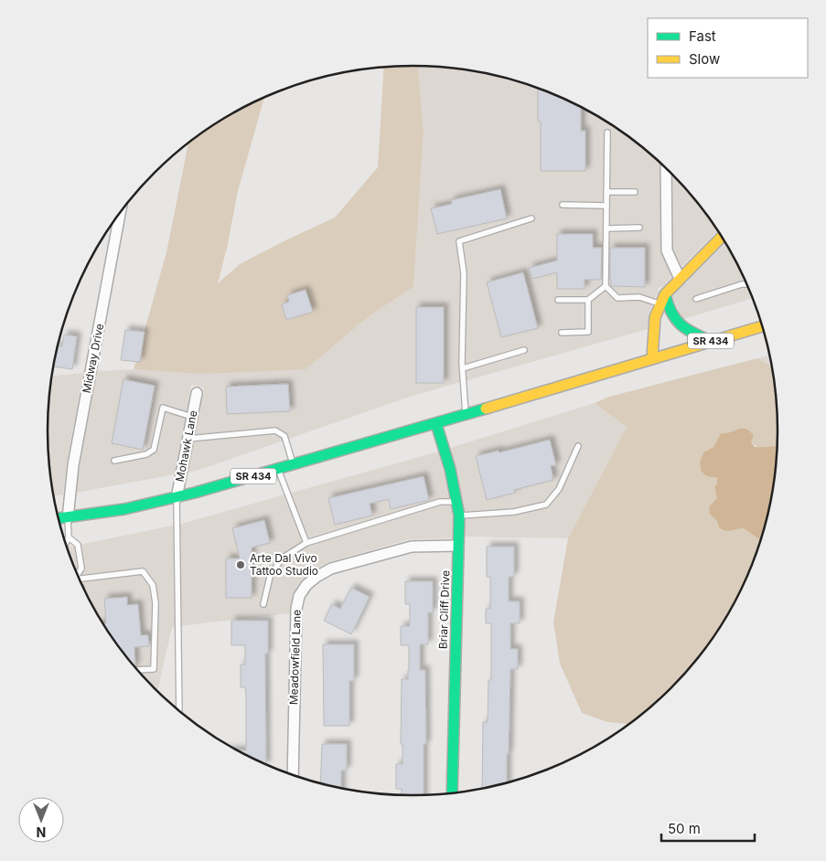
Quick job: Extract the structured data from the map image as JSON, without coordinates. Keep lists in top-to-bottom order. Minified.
{"streets":{"main road":["SR 434","Briar Cliff Drive"],"street":["Midway Drive","Mohawk Lane","Meadowfield Lane"]},"crossings":[["SR 434","Midway Drive"],["SR 434","Mohawk Lane"],["SR 434","Briar Cliff Drive"],["Briar Cliff Drive","Meadowfield Lane"]],"places":["Arte Dal Vivo Tattoo Studio"],"legend":["Fast","Slow"],"scale_bar":"50 m","north":"bottom"}
